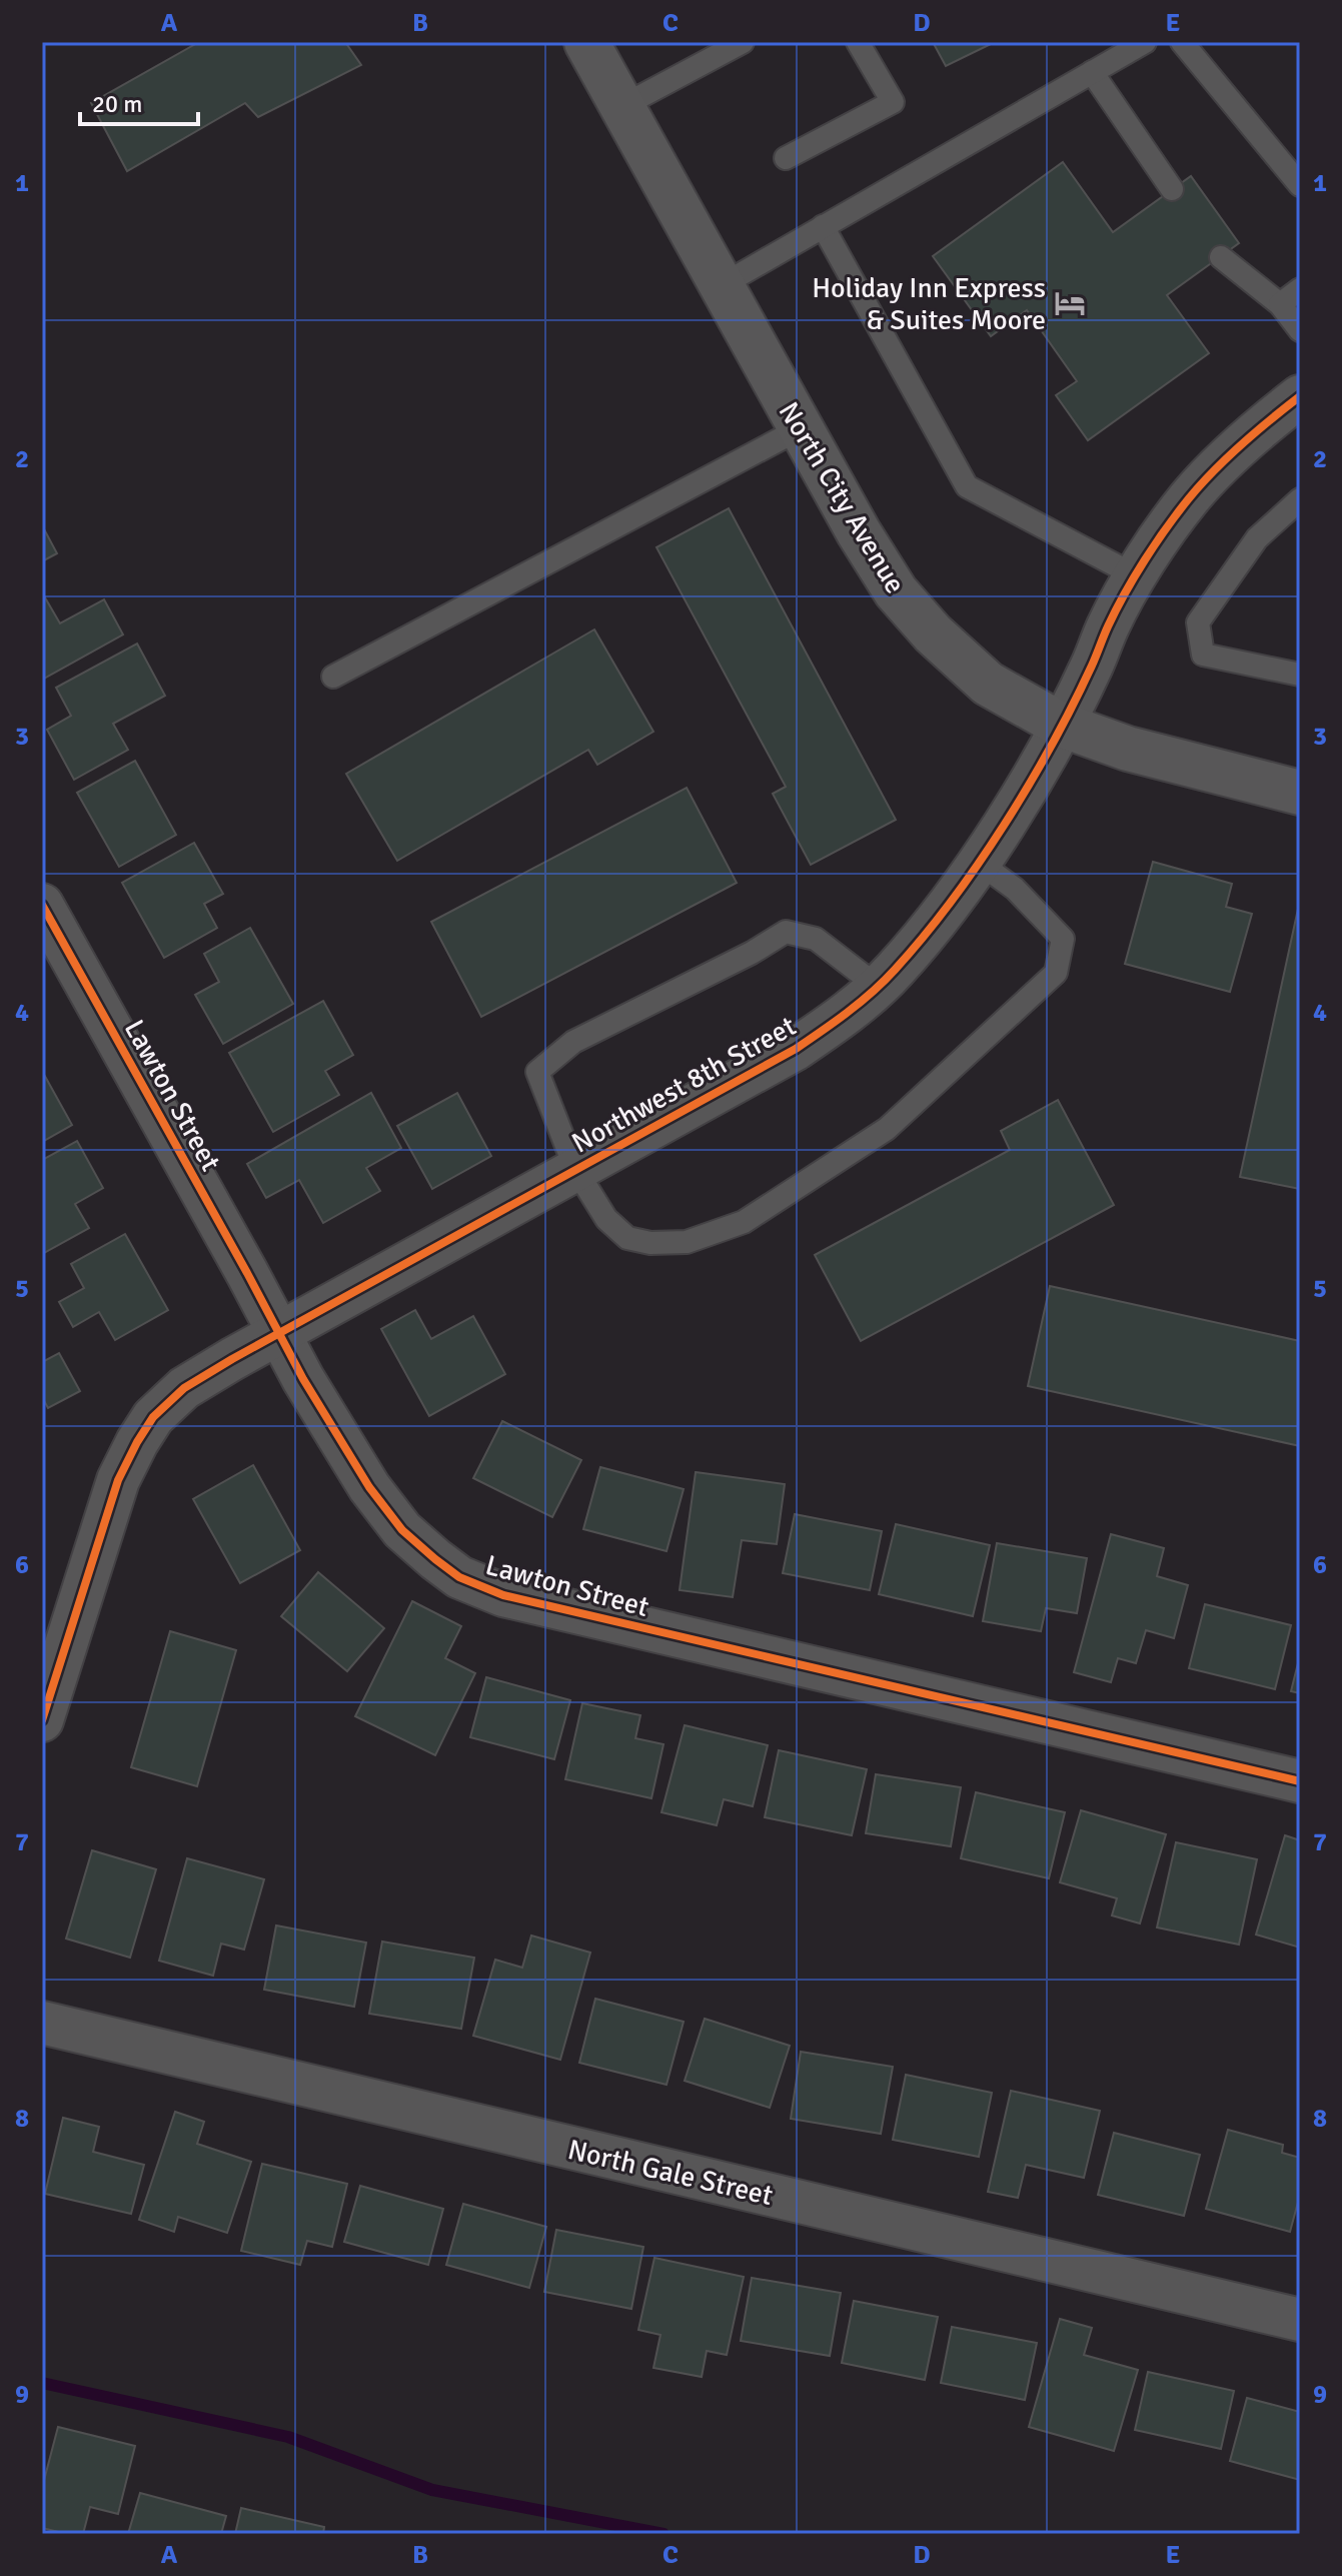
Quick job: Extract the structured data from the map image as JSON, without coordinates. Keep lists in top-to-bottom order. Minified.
{"streets":{"street":["North City Avenue","Northwest 8th Street","Lawton Street","North Gale Street"]},"crossings":[["North City Avenue","Northwest 8th Street"],["Northwest 8th Street","Lawton Street"]],"places":{"hotel":["Holiday Inn Express & Suites Moore"]},"scale_bar":"20 m","grid":{"columns":["A","B","C","D","E"],"rows":["1","2","3","4","5","6","7","8","9"]}}
